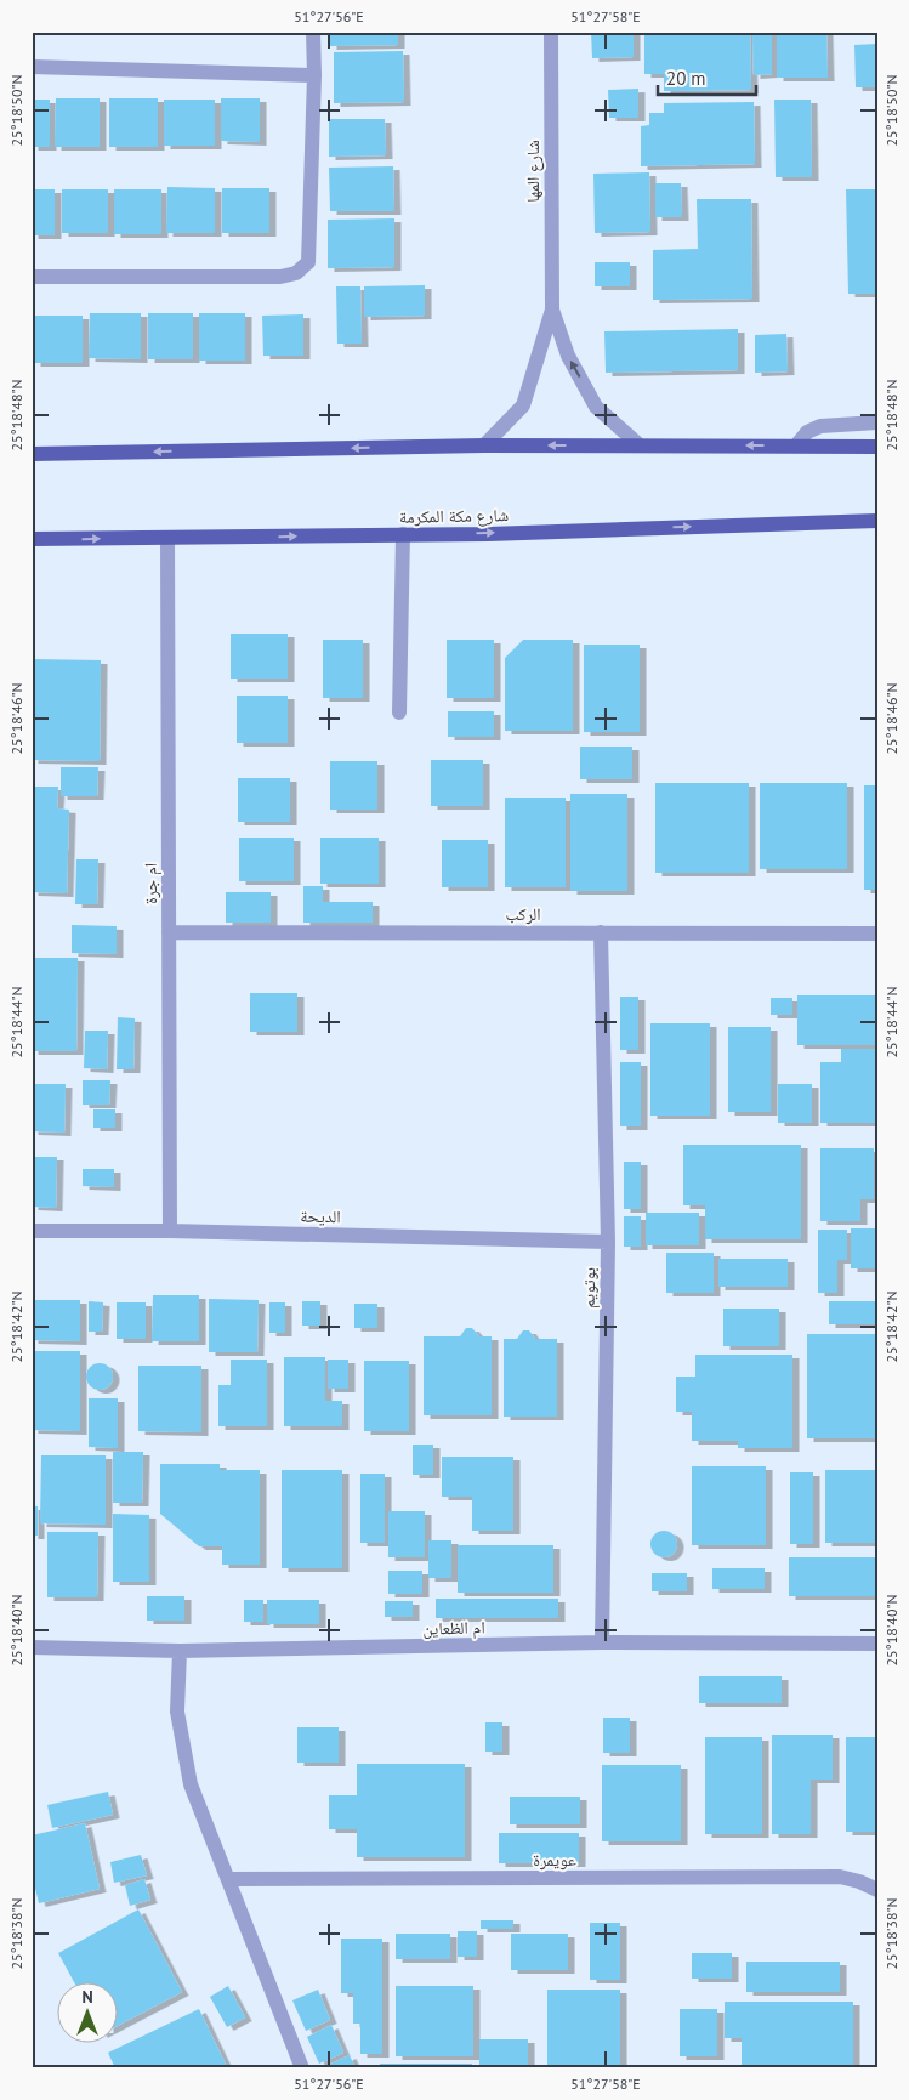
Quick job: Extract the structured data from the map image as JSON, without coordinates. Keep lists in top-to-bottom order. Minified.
{"streets":{"main road":["شارع مكة المكرمة"],"street":["شارع المها","ام جرة","الركب","الديحة","بوتويم","ام الظعاين","عويمرة"]},"crossings":[["شارع مكة المكرمة","ام جرة"],["ام جرة","الركب"],["ام جرة","الديحة"],["الركب","بوتويم"],["الديحة","بوتويم"],["بوتويم","ام الظعاين"]],"scale_bar":"20 m","north":"top","coordinates":["51°27'56\"E","51°27'58\"E","25°18'50\"N","25°18'48\"N","25°18'46\"N","25°18'44\"N","25°18'42\"N","25°18'40\"N","25°18'38\"N"]}
